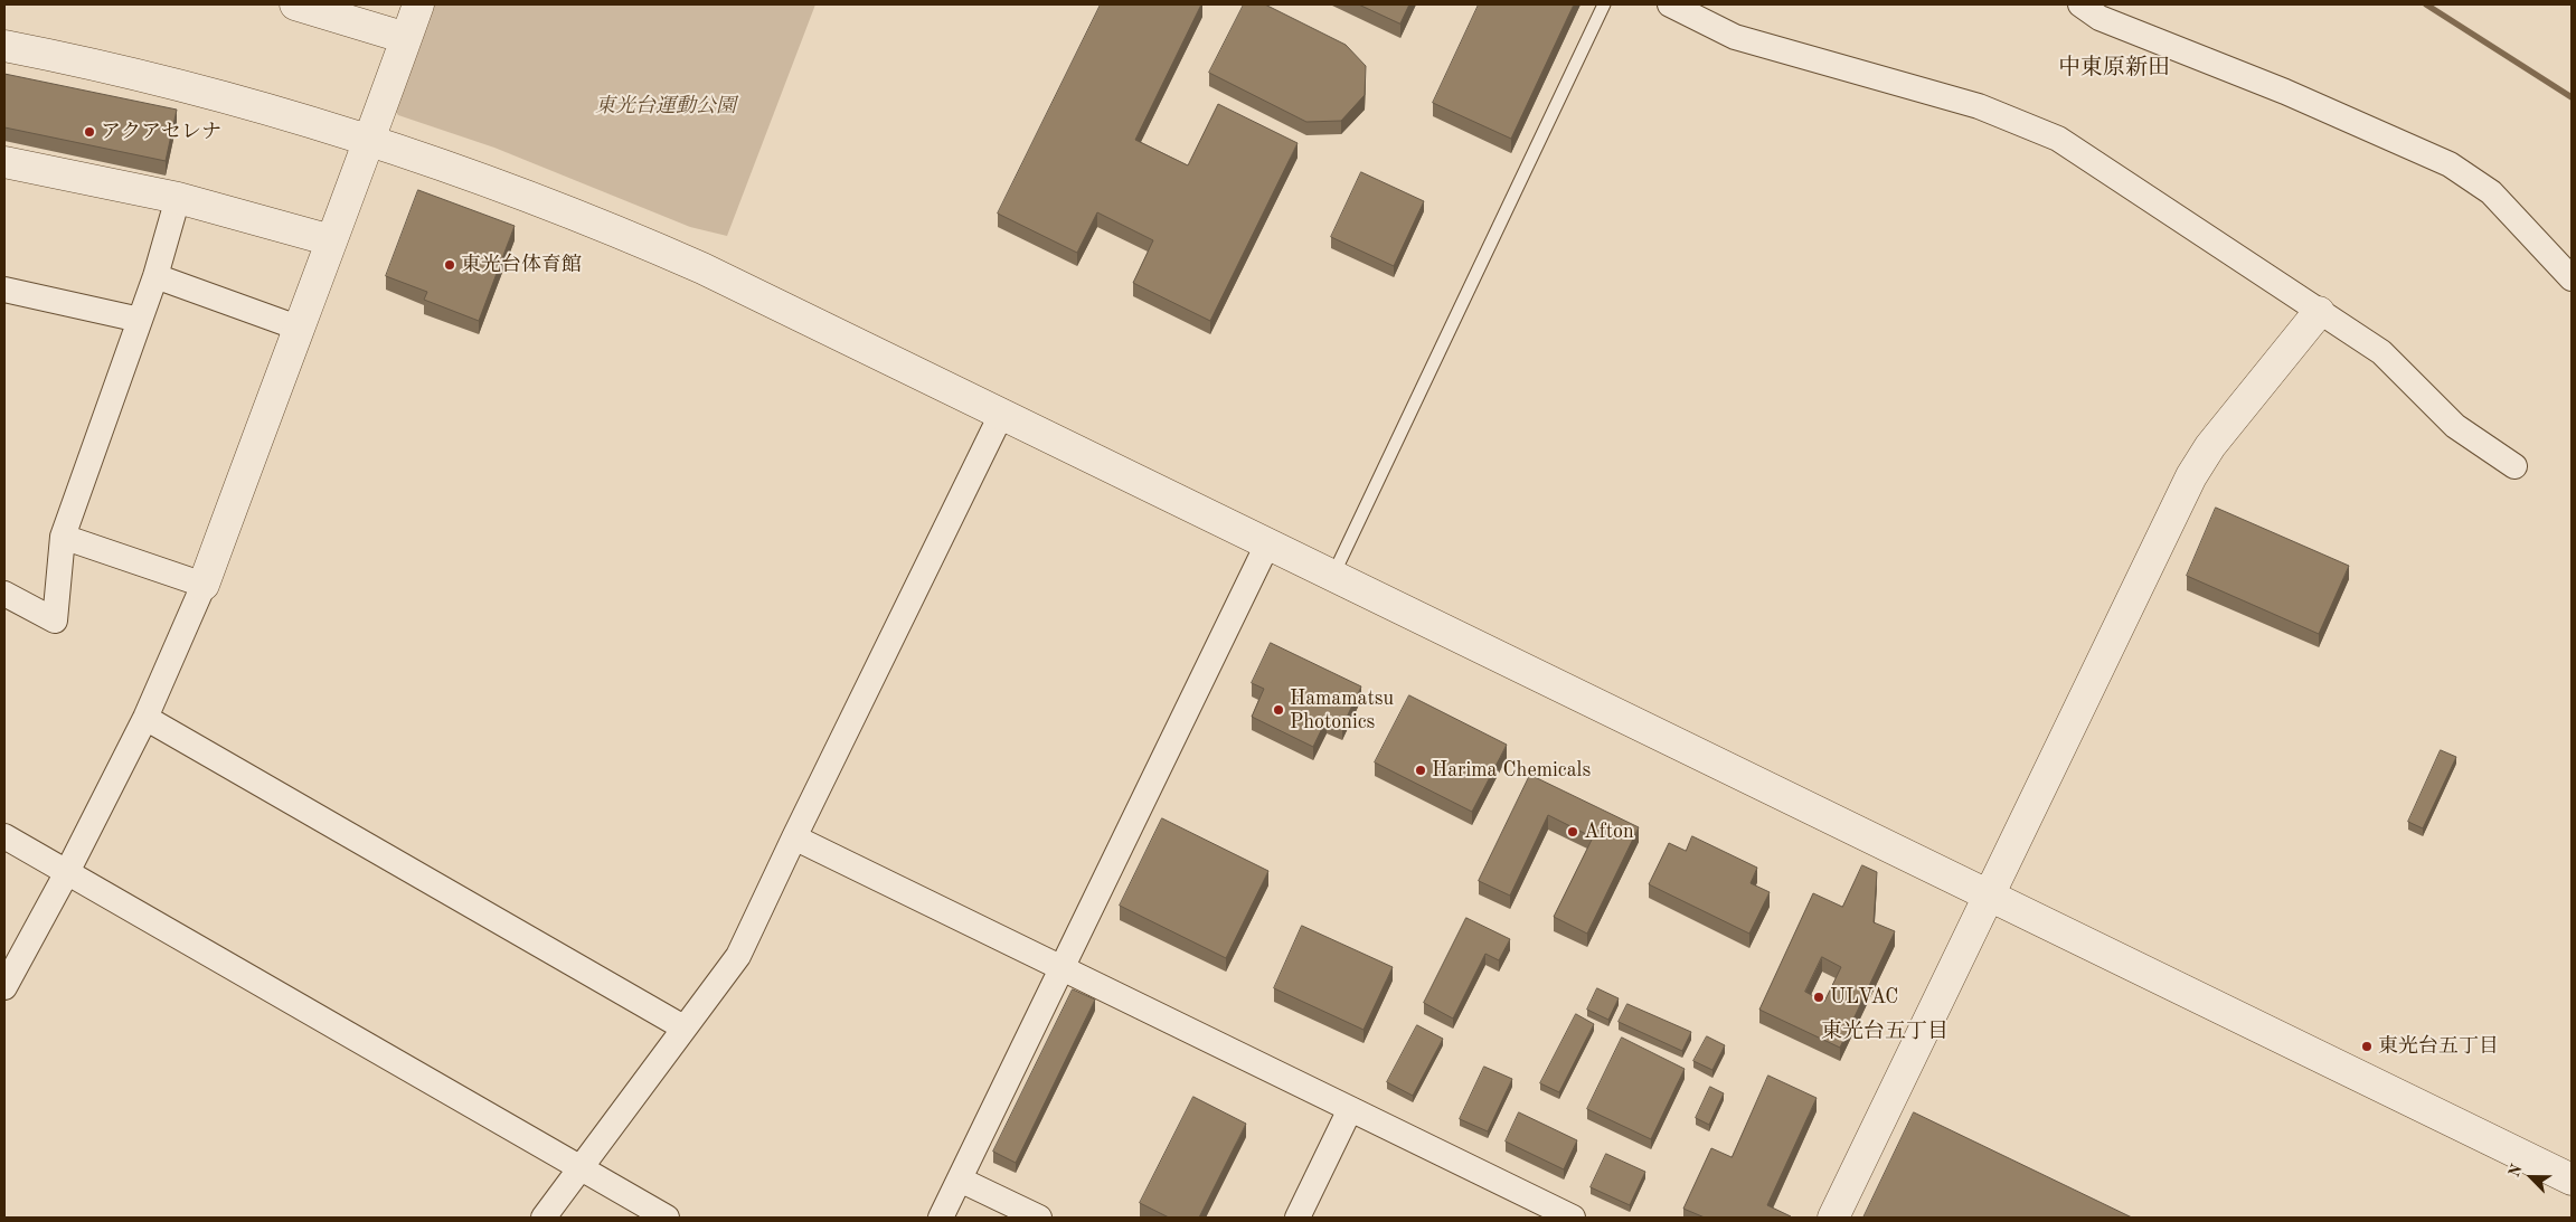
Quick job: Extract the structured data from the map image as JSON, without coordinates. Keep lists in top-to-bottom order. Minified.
{"districts":["中東原新田","東光台五丁目"],"parks":["東光台運動公園"],"places":["アクアセレナ","東光台体育館","Hamamatsu Photonics","Harima Chemicals","Afton","ULVAC","東光台五丁目"],"north":"top left"}
